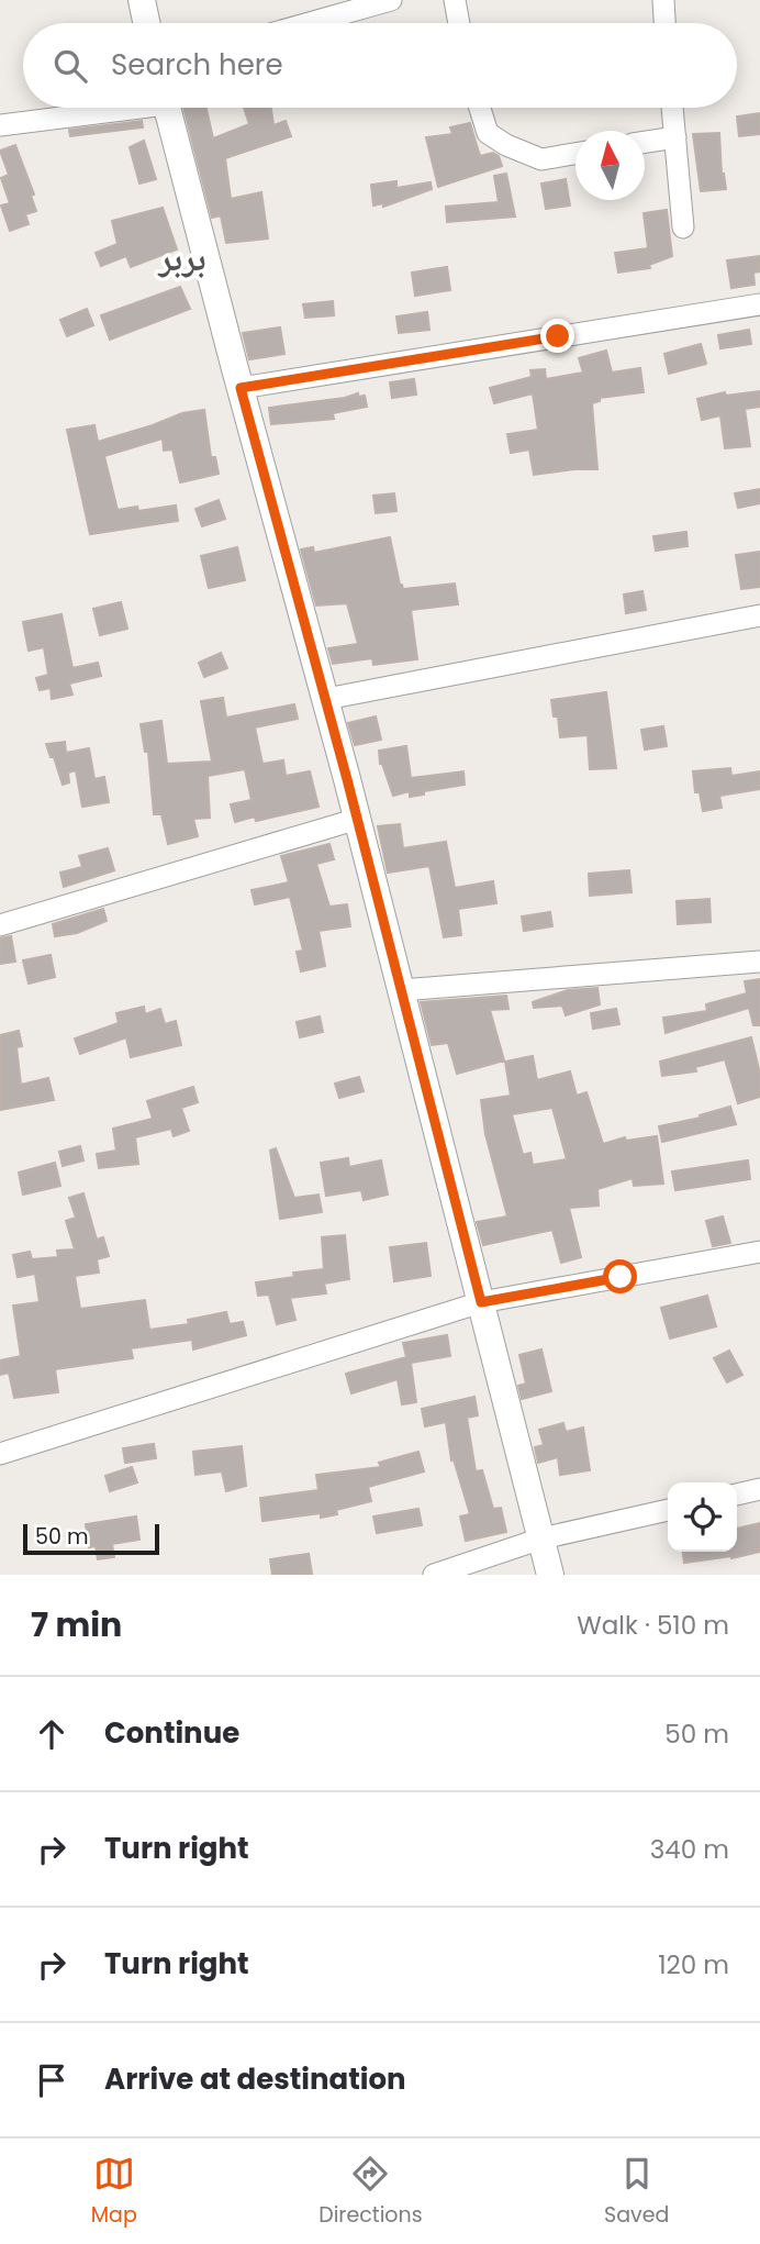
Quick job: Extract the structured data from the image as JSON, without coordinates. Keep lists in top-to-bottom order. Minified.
{"districts":["بربر"],"scale_bar":"50 m","north":"top","page":{"search":"Search here","scale":"50 m","heading":["7 min","Walk · 510 m"],"list":[["Continue","50 m"],["Turn right","340 m"],["Turn right","120 m"],"Arrive at destination"],"nav":["Map","Directions","Saved"]}}
